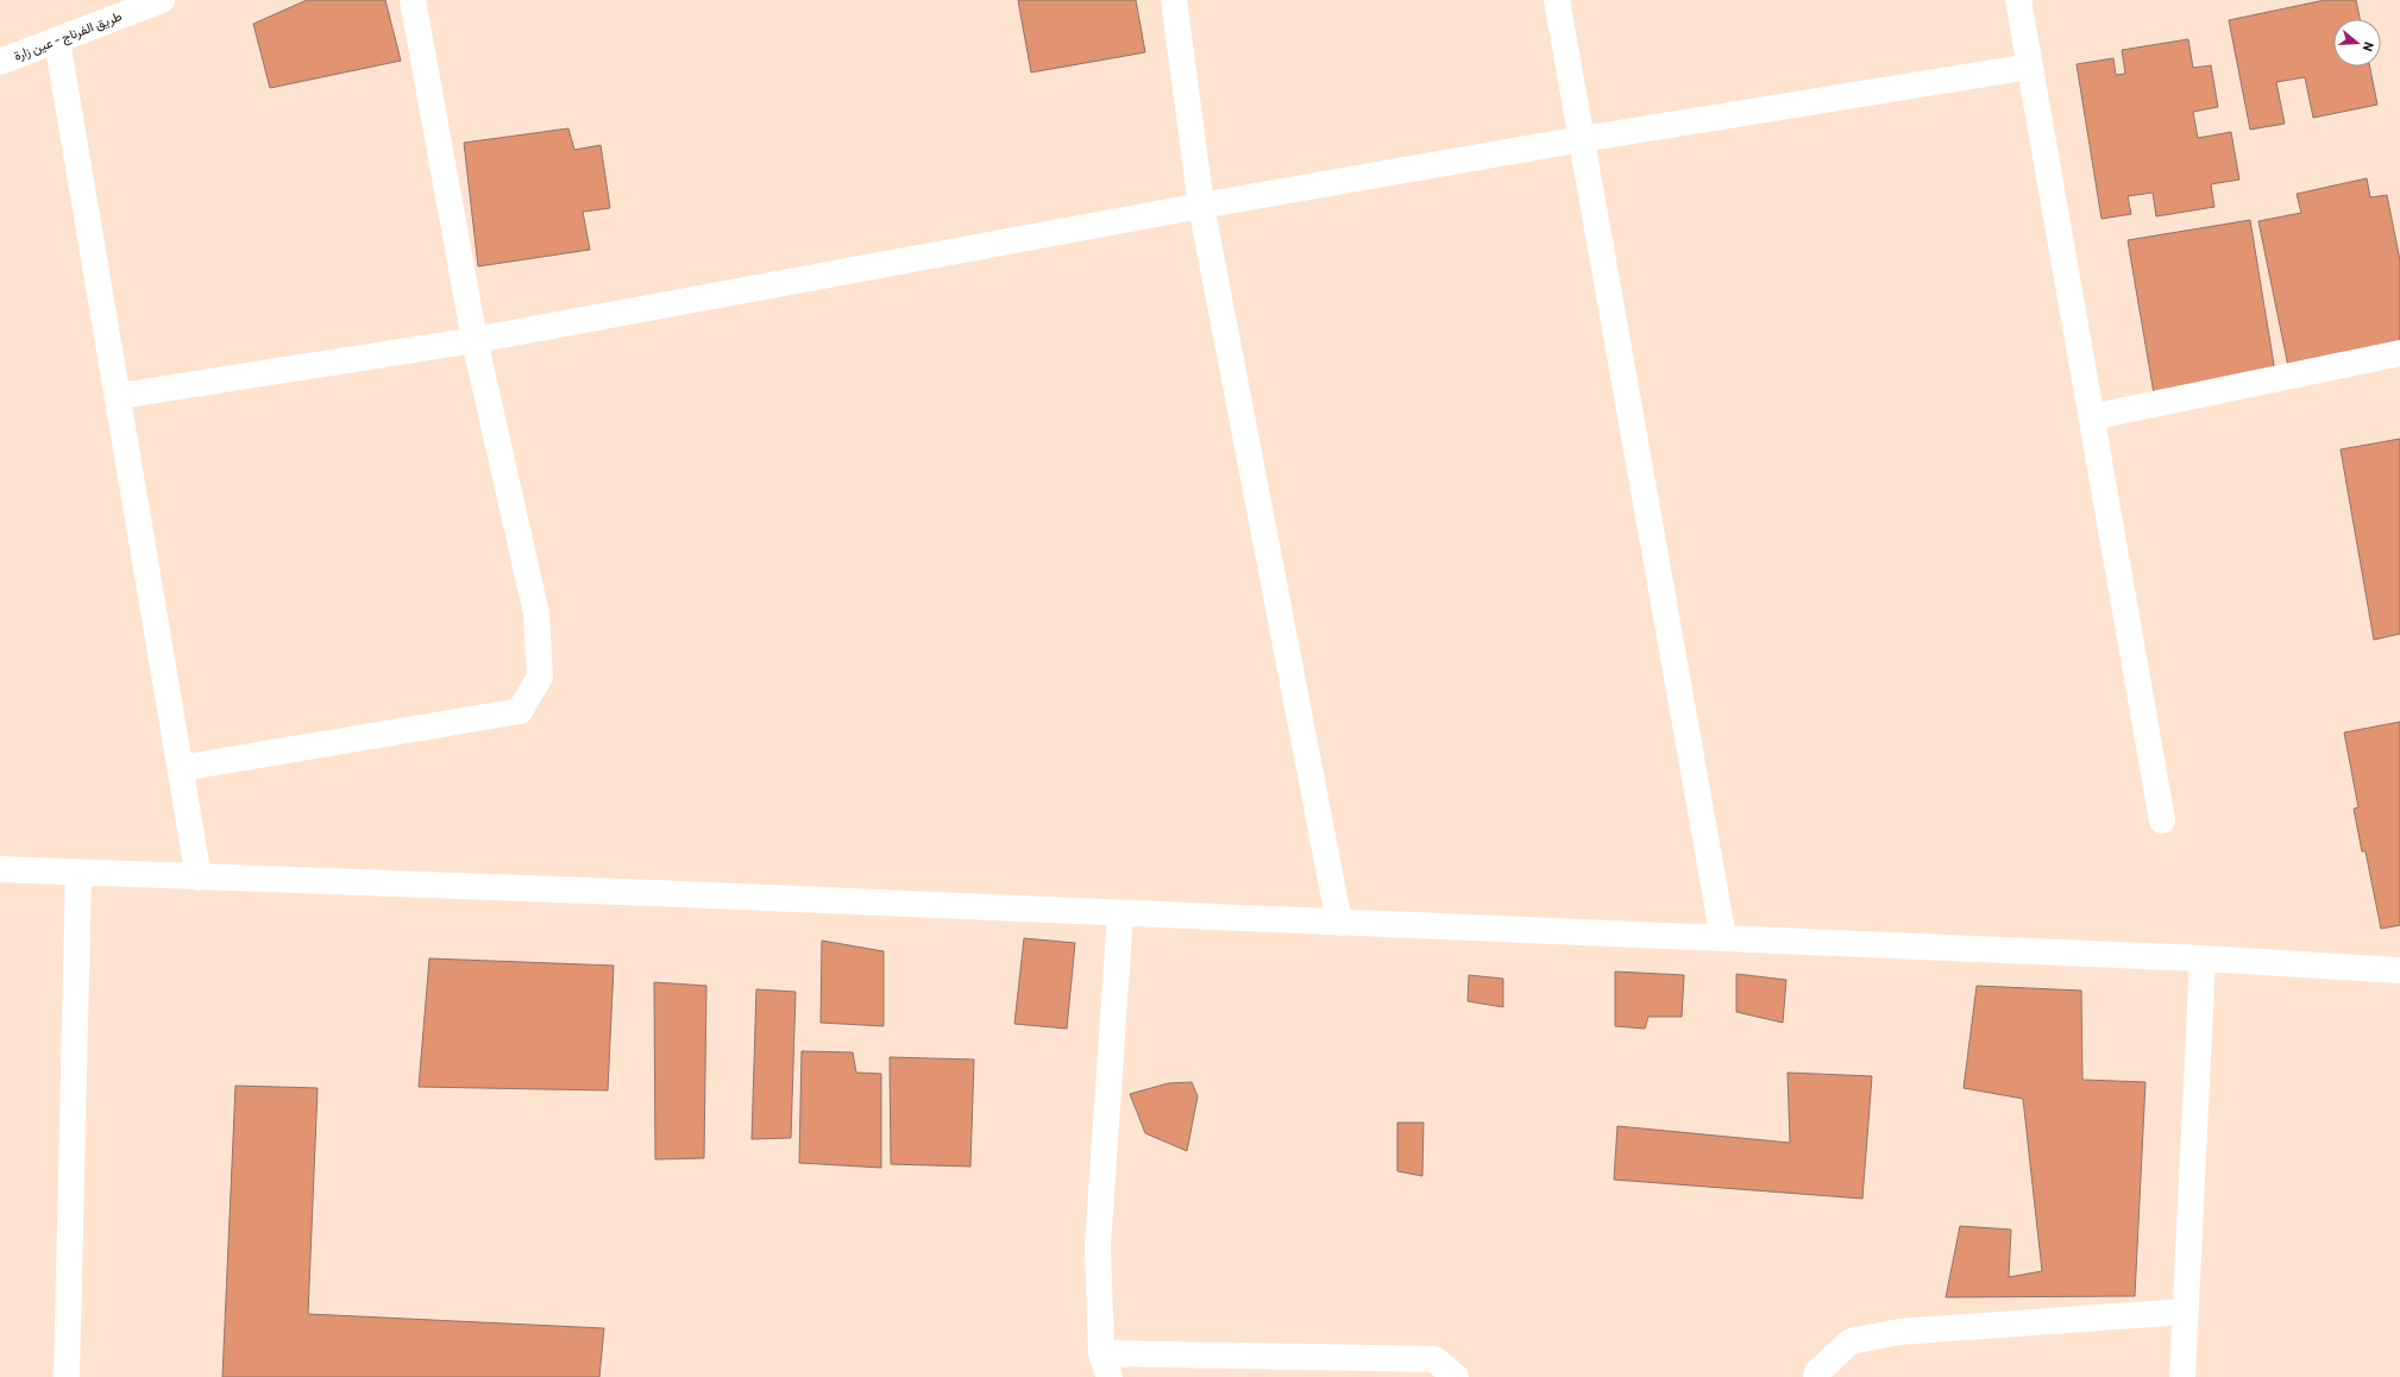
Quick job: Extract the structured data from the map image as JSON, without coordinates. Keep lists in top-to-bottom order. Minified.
{"streets":{"street":["طريق الفرناج - عين زارة"]},"north":"right"}
